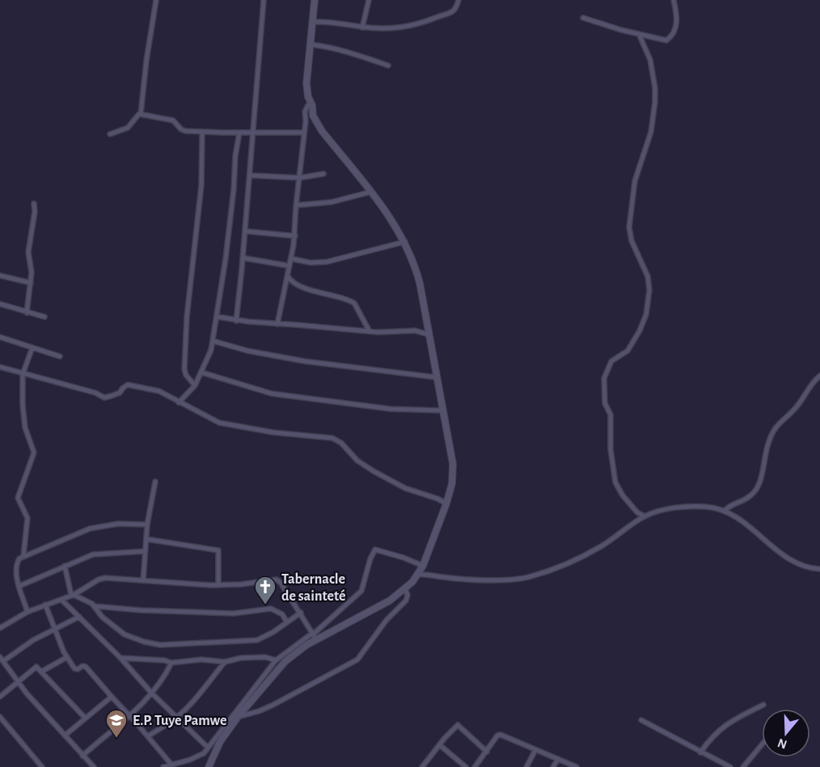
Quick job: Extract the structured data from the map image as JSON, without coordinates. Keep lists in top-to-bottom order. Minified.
{"places":{"church":["Tabernacle de sainteté"],"school or university":["E.P. Tuye Pamwe"]},"north":"bottom"}
